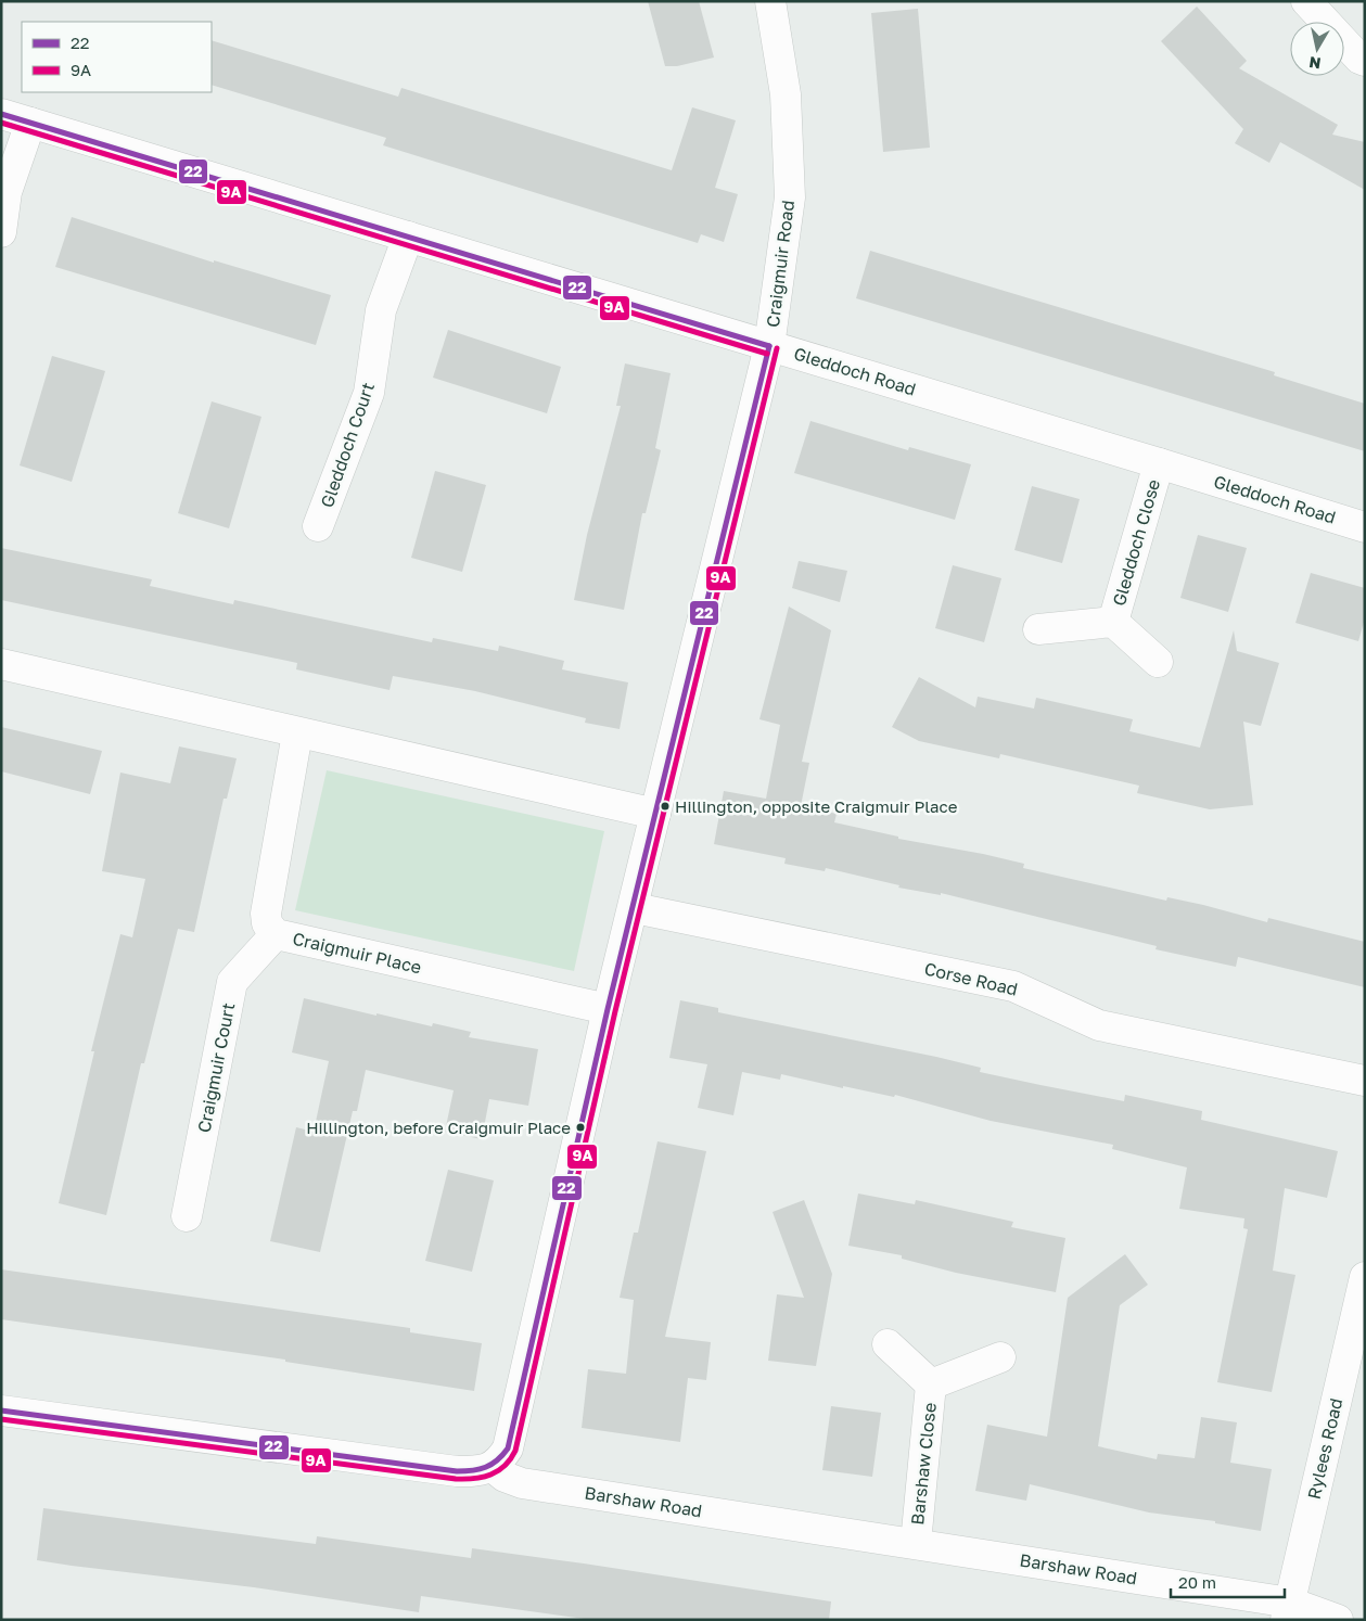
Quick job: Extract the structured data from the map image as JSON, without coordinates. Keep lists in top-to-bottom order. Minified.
{"streets":{"street":["Craigmuir Road","Gleddoch Road","Gleddoch Court","Gleddoch Close","Craigmuir Place","Corse Road","Craigmuir Court","Rylees Road","Barshaw Close","Barshaw Road"]},"crossings":[["Craigmuir Road","Gleddoch Road"],["Craigmuir Road","Craigmuir Place"],["Craigmuir Road","Corse Road"],["Craigmuir Road","Barshaw Road"],["Gleddoch Road","Gleddoch Court"],["Gleddoch Road","Gleddoch Close"],["Craigmuir Place","Craigmuir Court"],["Rylees Road","Barshaw Road"],["Barshaw Close","Barshaw Road"]],"places":["Hillington, opposite Craigmuir Place","Hillington, before Craigmuir Place"],"lines":["transit line 22","transit line 9A"],"legend":["22","9A"],"scale_bar":"20 m","north":"bottom"}
